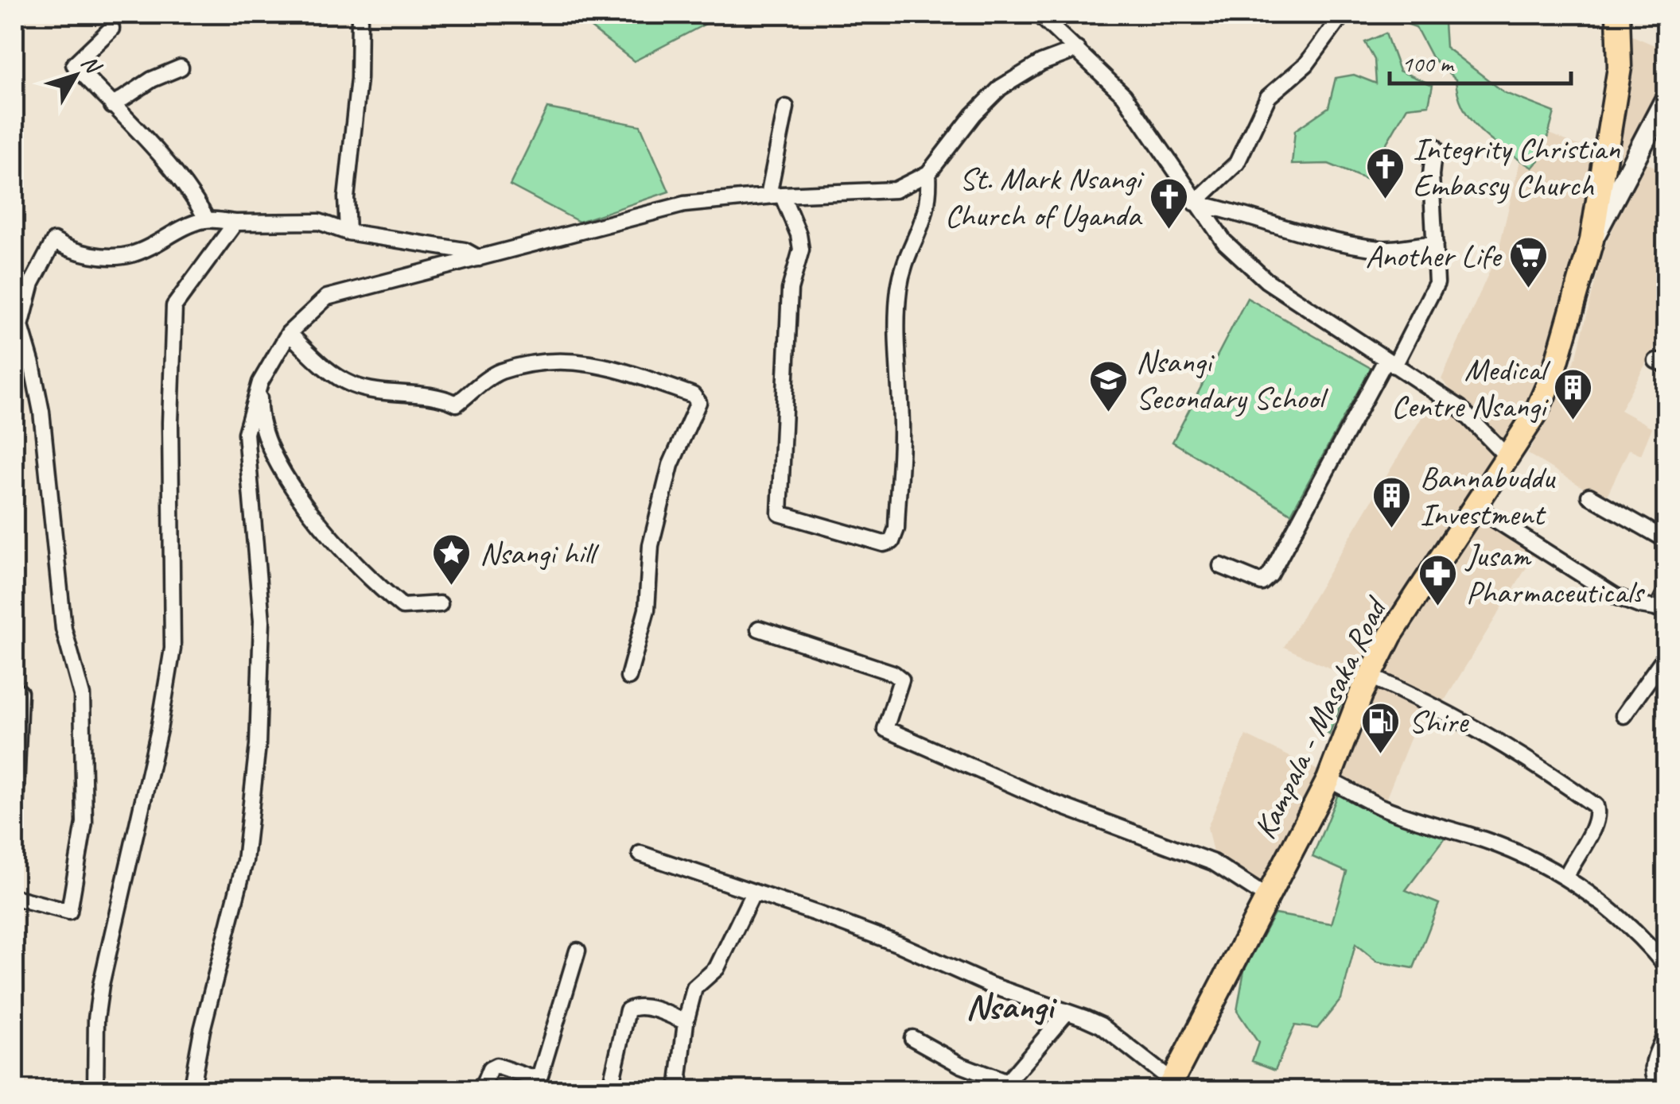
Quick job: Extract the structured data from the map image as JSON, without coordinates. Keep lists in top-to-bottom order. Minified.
{"streets":{"main road":["Kampala - Masaka Road"]},"districts":["Nsangi"],"places":{"church":["Integrity Christian Embassy Church","St. Mark Nsangi Church of Uganda"],"supermarket":["Another Life"],"school or university":["Nsangi Secondary School"],"building":["Medical Centre Nsangi","Bannabuddu Investment"],"place":["Nsangi hill"],"pharmacy":["Jusam Pharmaceuticals"],"fuel station":["Shire"]},"scale_bar":"100 m","north":"top right"}
